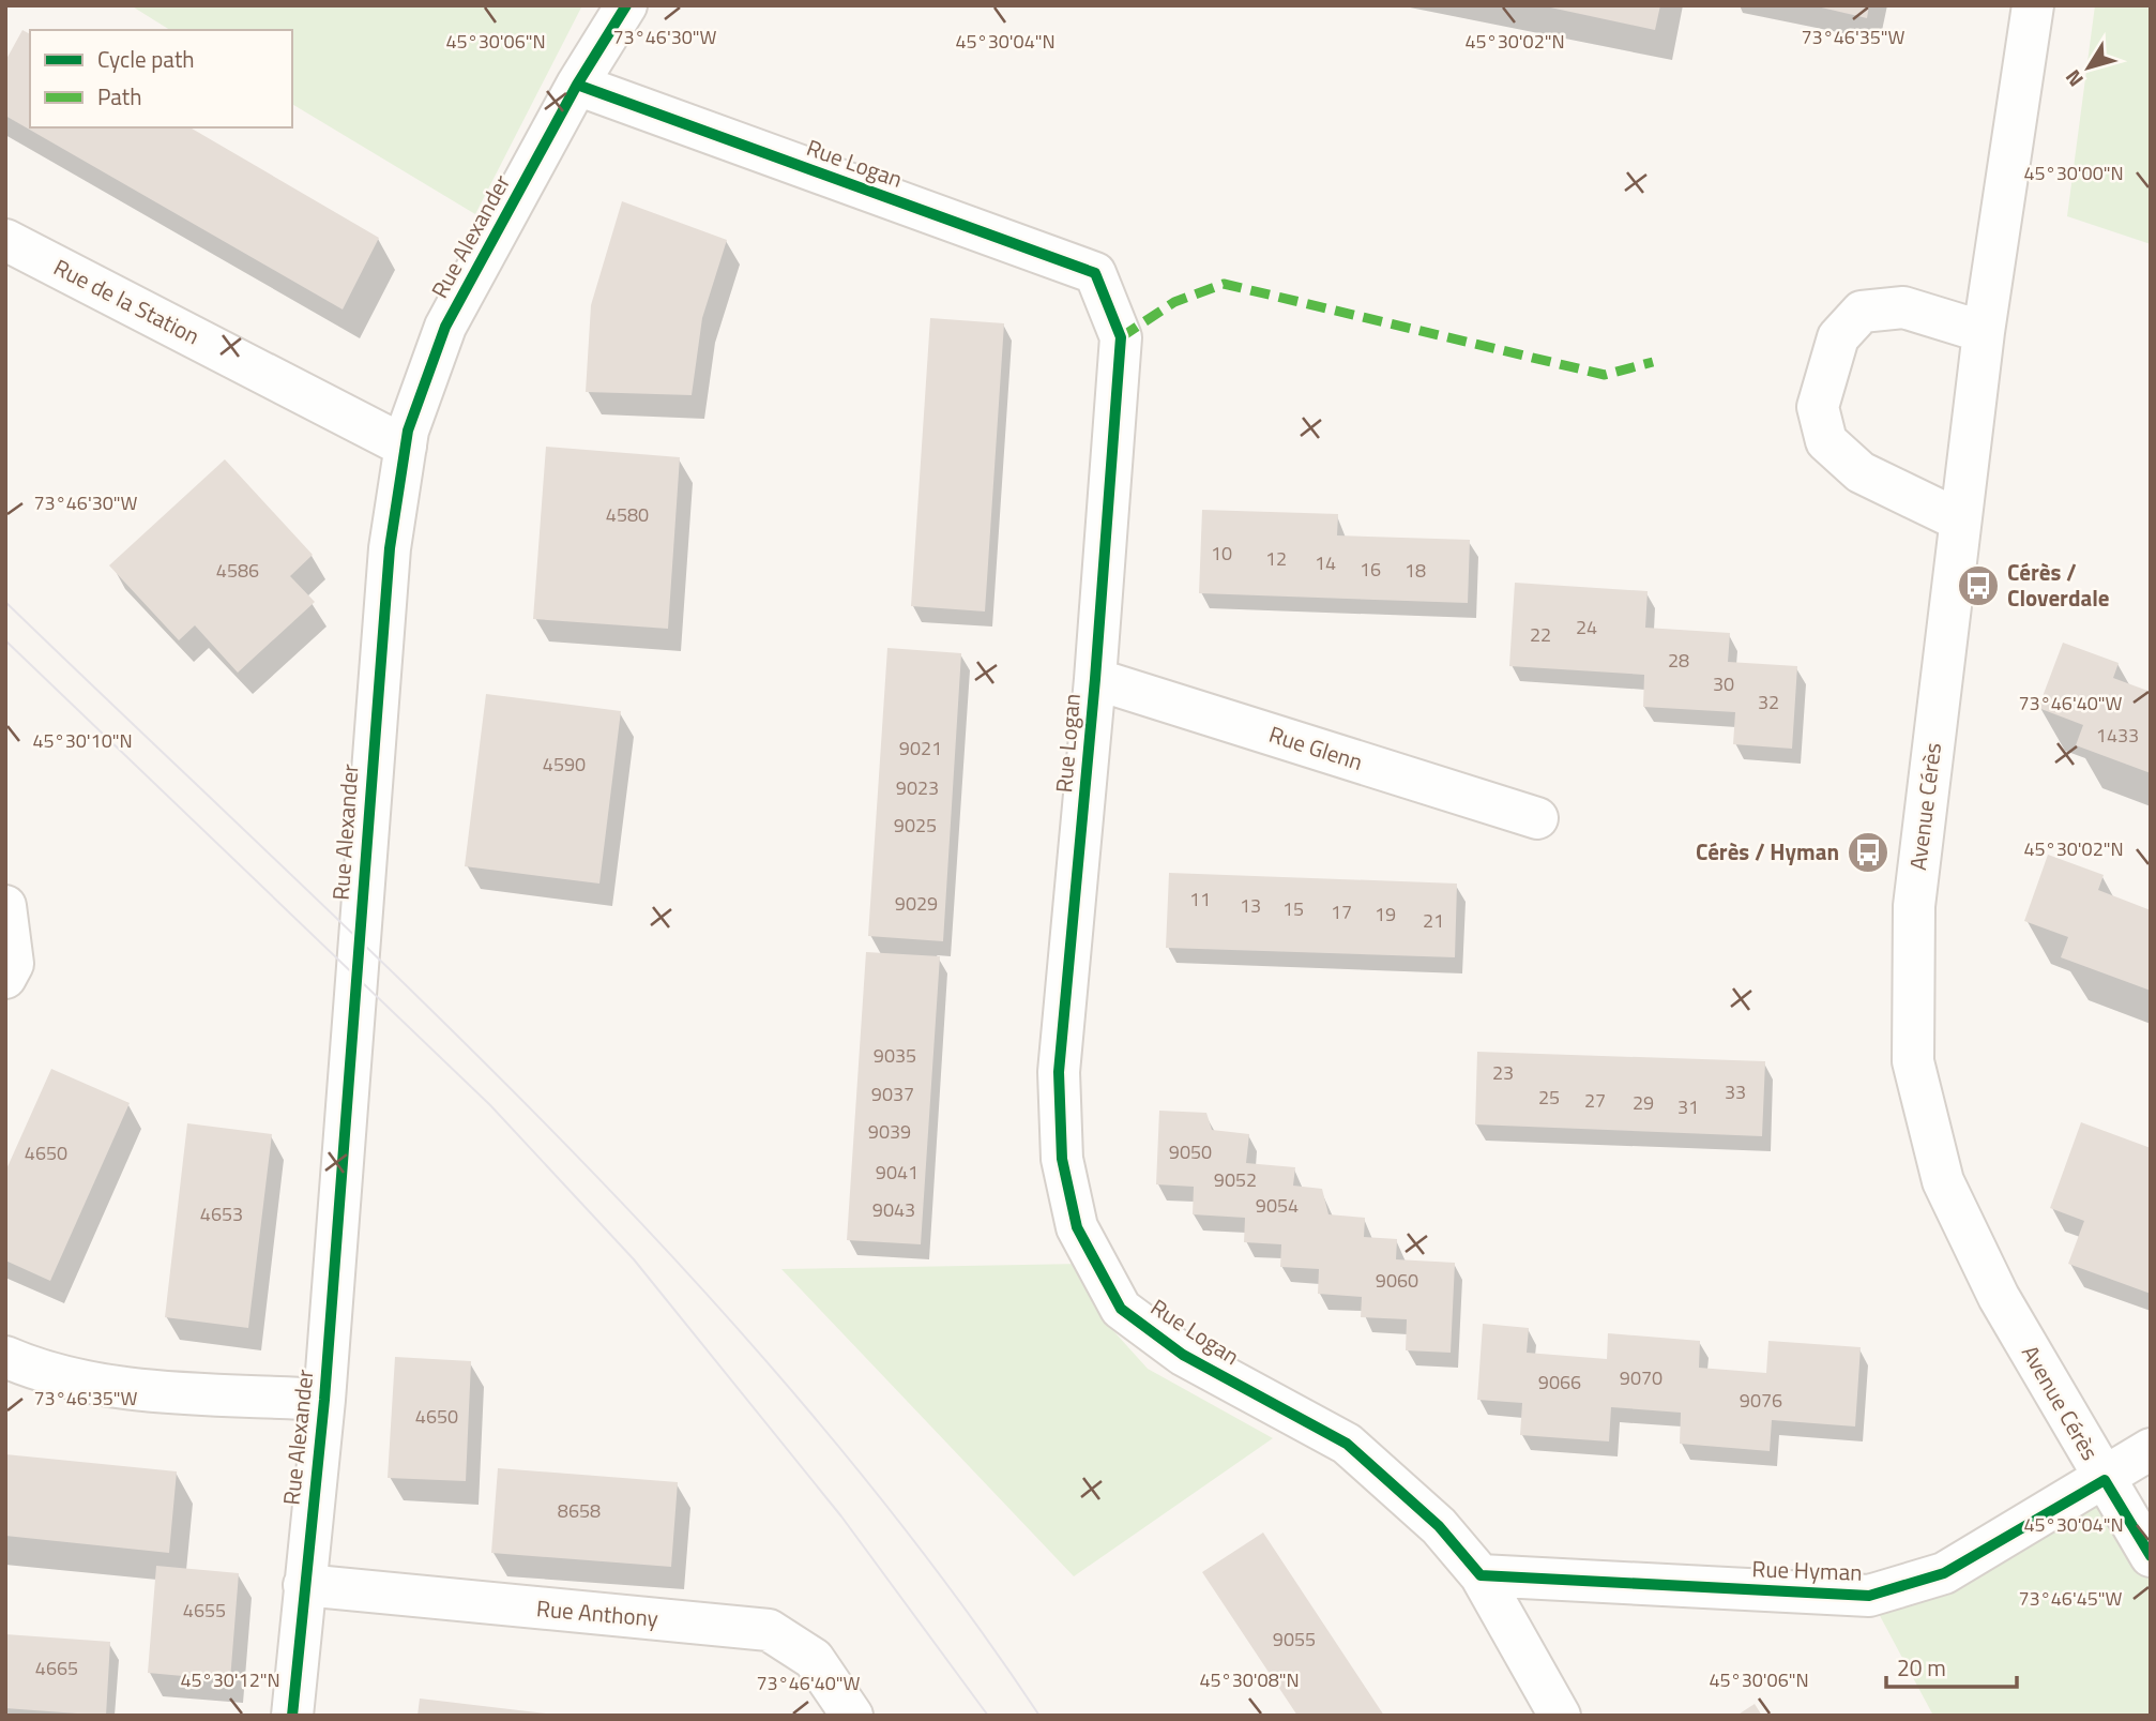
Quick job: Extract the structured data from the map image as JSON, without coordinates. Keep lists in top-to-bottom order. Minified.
{"streets":{"street":["Rue Logan","Rue Alexander","Rue de la Station","Rue Glenn","Avenue Cérès","Rue Hyman","Rue Anthony"]},"crossings":[["Rue Logan","Rue Alexander"],["Rue Logan","Rue Glenn"],["Rue Logan","Rue Hyman"],["Rue Alexander","Rue de la Station"],["Rue Alexander","Rue Anthony"],["Avenue Cérès","Rue Hyman"]],"places":{"bus stop":["Cérès / Cloverdale","Cérès / Hyman"]},"house_numbers":["4580","10","12","14","16","4586","18","24","22","28","30","32","1433","9021","4590","9023","9025","11","9029","13","15","17","19","21","9035","23","33","9037","25","27","29","31","9039","9050","4650","9041","9052","9054","9043","4653","9060","9070","9066","9076","4650","8658","4655","9055","4665"],"legend":["Cycle path","Path"],"scale_bar":"20 m","north":"bottom left","coordinates":["73°46'30\"W","73°46'35\"W","45°30'06\"N","45°30'04\"N","45°30'02\"N","45°30'00\"N","73°46'40\"W","45°30'10\"N","73°46'45\"W","45°30'12\"N","45°30'08\"N"]}
